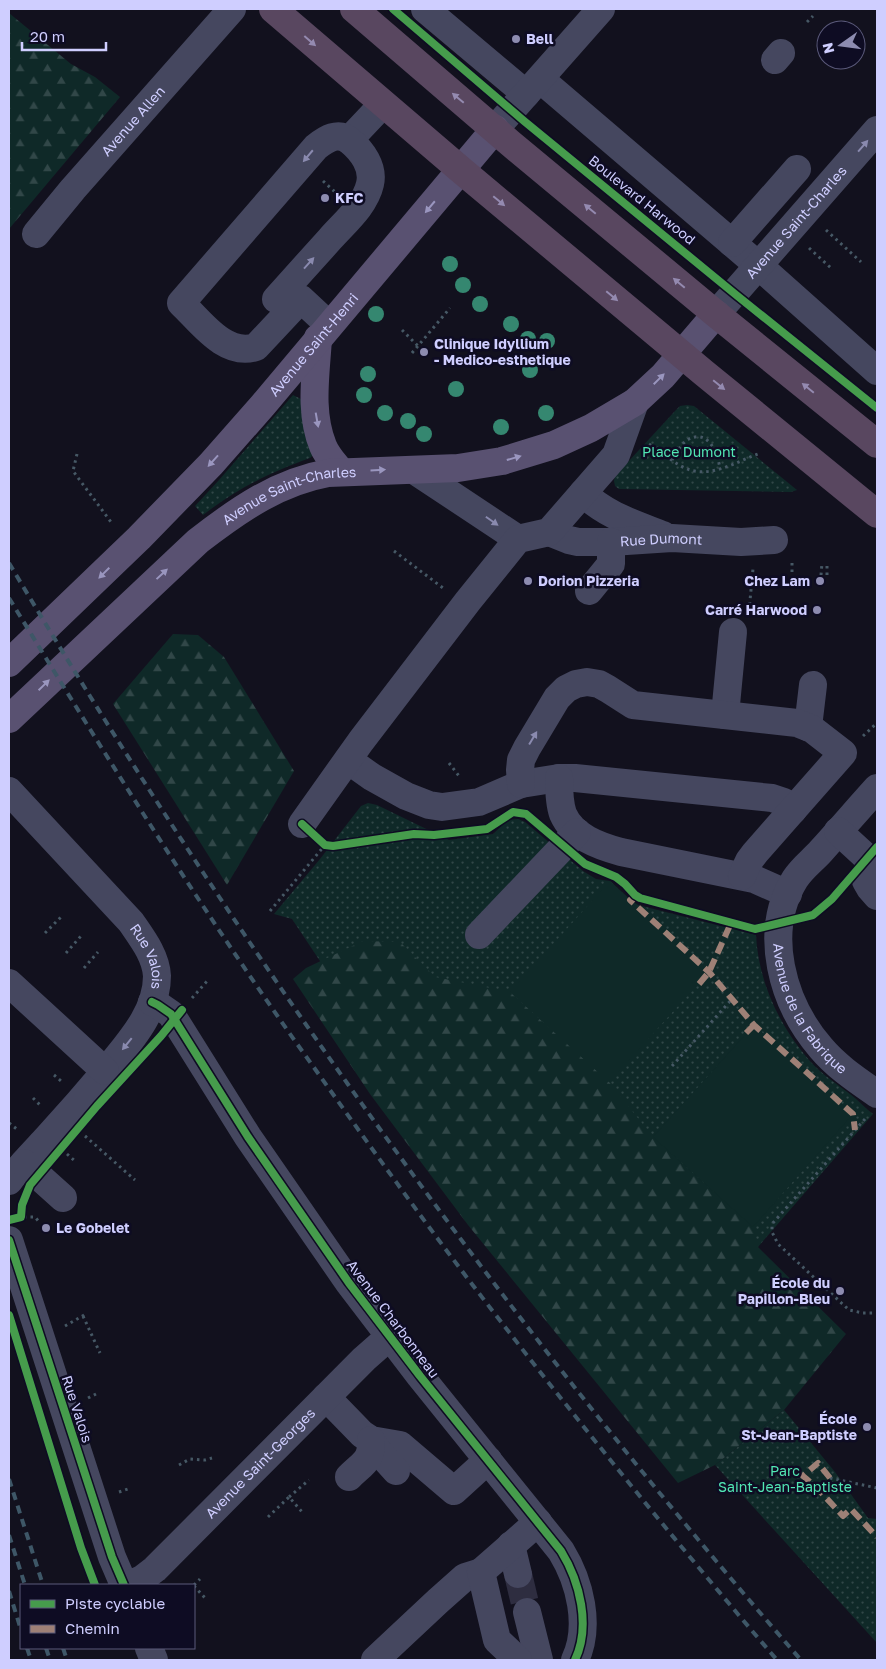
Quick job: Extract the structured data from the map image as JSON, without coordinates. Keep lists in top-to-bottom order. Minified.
{"streets":{"main road":["Avenue Saint-Charles","Avenue Saint-Henri"],"street":["Avenue Allen","Rue Dumont","Rue Valois","Avenue de la Fabrique","Avenue Charbonneau","Avenue Saint-Georges"],"cycle path":["Boulevard Harwood"]},"crossings":[["Avenue Saint-Charles","Rue Dumont"],["Rue Valois","Avenue Charbonneau"],["Avenue Charbonneau","Avenue Saint-Georges"]],"one_way":["Avenue Saint-Henri"],"parks":["Place Dumont","Parc Saint-Jean-Baptiste"],"places":["Bell","KFC","Clinique Idyllium - Medico-esthetique","Dorion Pizzeria","Chez Lam","Carré Harwood","Le Gobelet","École du Papillon-Bleu","École St-Jean-Baptiste"],"legend":["Piste cyclable","Chemin"],"scale_bar":"20 m","north":"left"}
